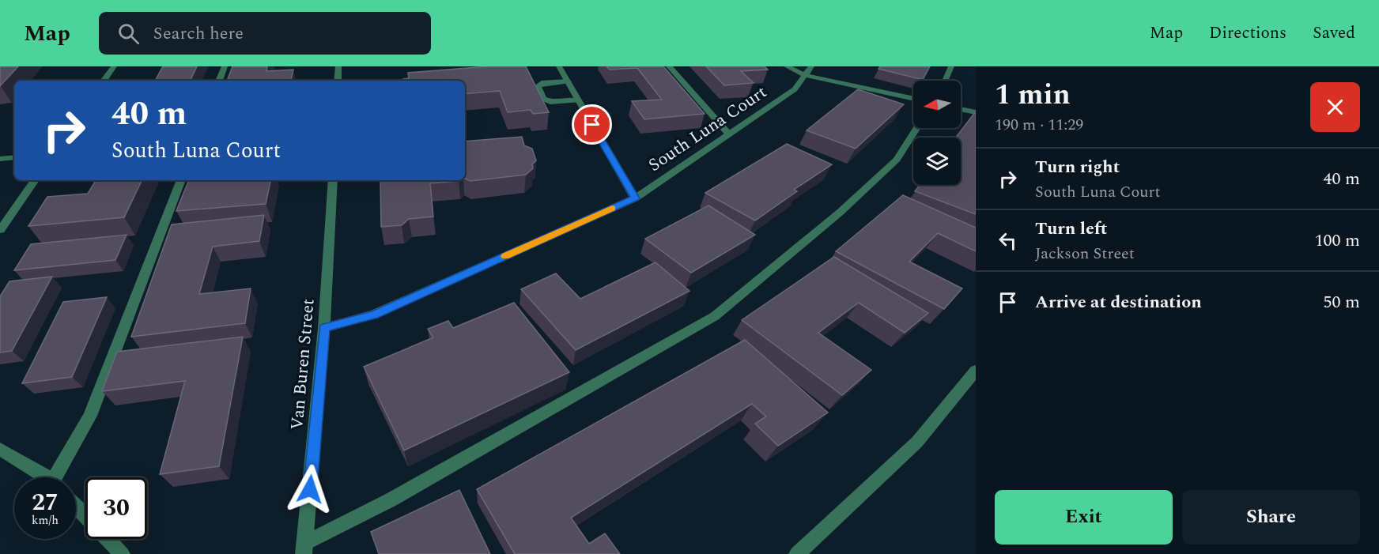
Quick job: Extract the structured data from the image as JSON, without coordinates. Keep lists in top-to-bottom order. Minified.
{"streets":{"street":["South Luna Court","Van Buren Street"]},"crossings":[["South Luna Court","Van Buren Street"]],"north":"left","page":{"header":"Map","search":"Search here","nav":["Map","Directions","Saved"],"heading":["1 min","190 m · 11:29"],"turn":["40 m","South Luna Court"],"list":[{"name":"Turn right","note":"South Luna Court","value":"40 m"},{"name":"Turn left","note":"Jackson Street","value":"100 m"},{"name":"Arrive at destination","value":"50 m"}],"speed":"27 km/h","limit":"30","buttons":["Exit","Share"]}}
